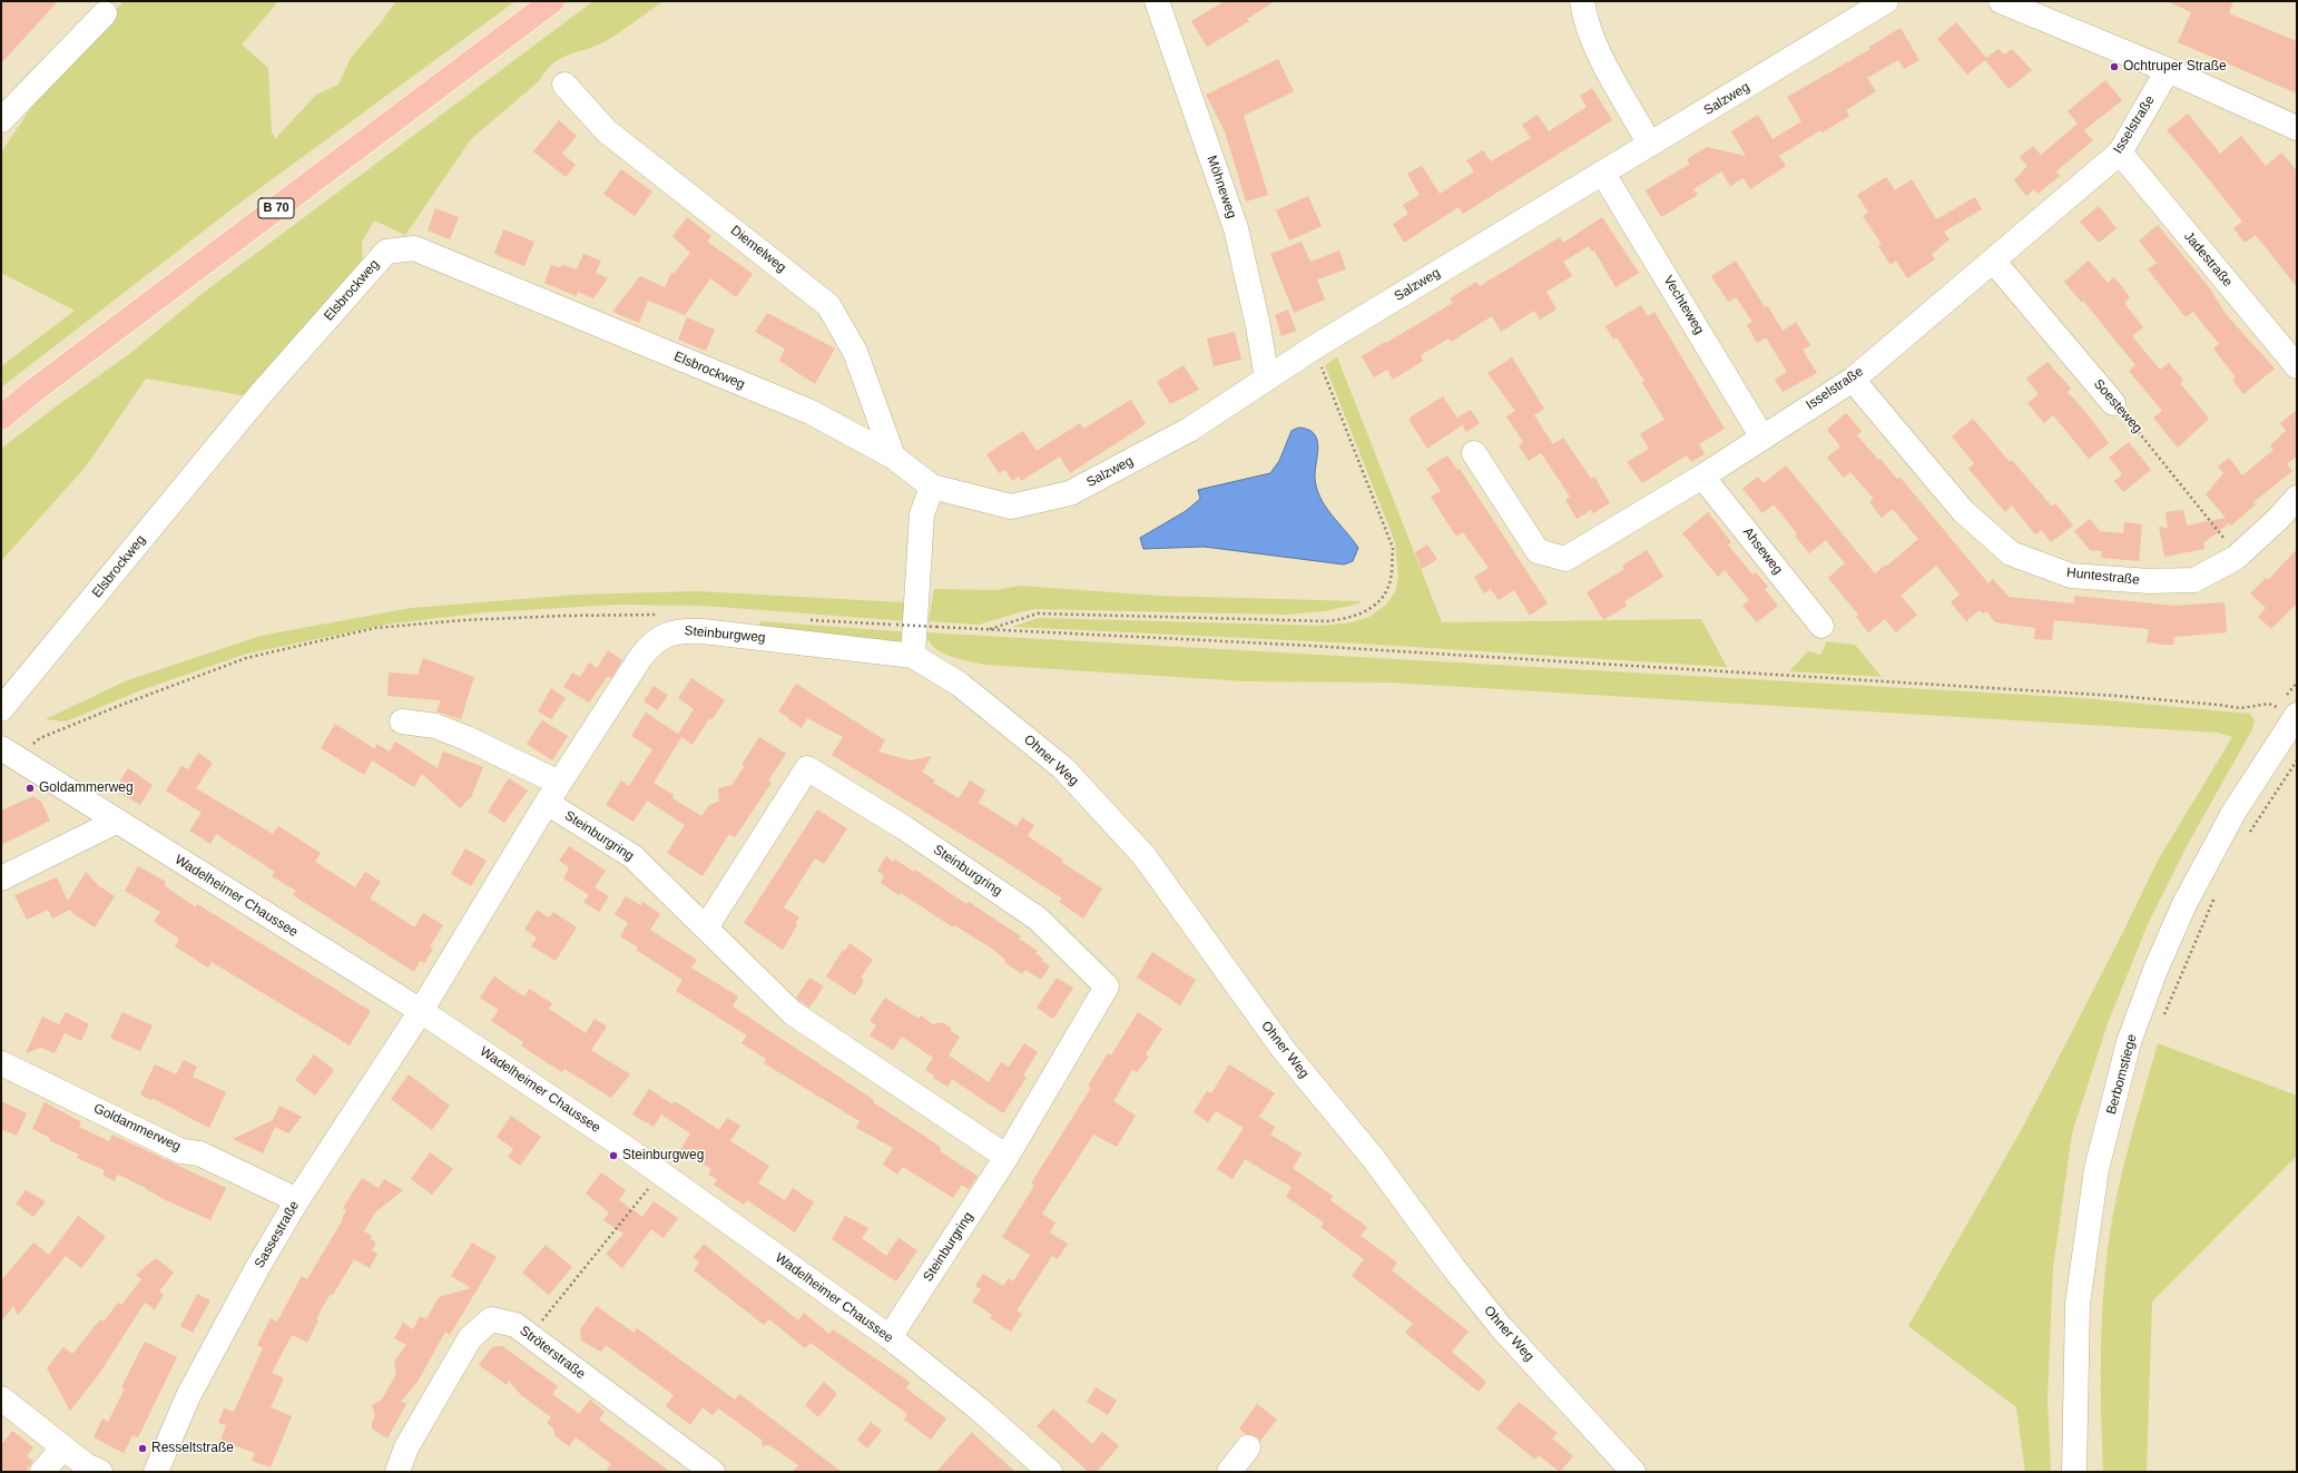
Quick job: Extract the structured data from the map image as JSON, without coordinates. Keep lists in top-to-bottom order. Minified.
{"streets":{"highway":["B 70"],"street":["Salzweg","Isselstraße","Möhneweg","Diemelweg","Jadestraße","Elsbrockweg","Vechteweg","Soesteweg","Ahseweg","Huntestraße","Steinburgweg","Ohner Weg","Steinburgring","Wadelheimer Chaussee","Berbomstiege","Goldammerweg","Sassestraße","Ströterstraße"]},"crossings":[["Salzweg","Möhneweg"],["Salzweg","Elsbrockweg"],["Salzweg","Vechteweg"],["Isselstraße","Jadestraße"],["Isselstraße","Vechteweg"],["Isselstraße","Soesteweg"],["Isselstraße","Ahseweg"],["Isselstraße","Huntestraße"],["Diemelweg","Elsbrockweg"],["Soesteweg","Huntestraße"],["Steinburgweg","Ohner Weg"],["Steinburgweg","Steinburgring"],["Steinburgweg","Wadelheimer Chaussee"],["Steinburgweg","Sassestraße"],["Steinburgring","Wadelheimer Chaussee"],["Wadelheimer Chaussee","Sassestraße"],["Goldammerweg","Sassestraße"]],"places":["Ochtruper Straße","Goldammerweg","Steinburgweg","Resseltstraße"]}
